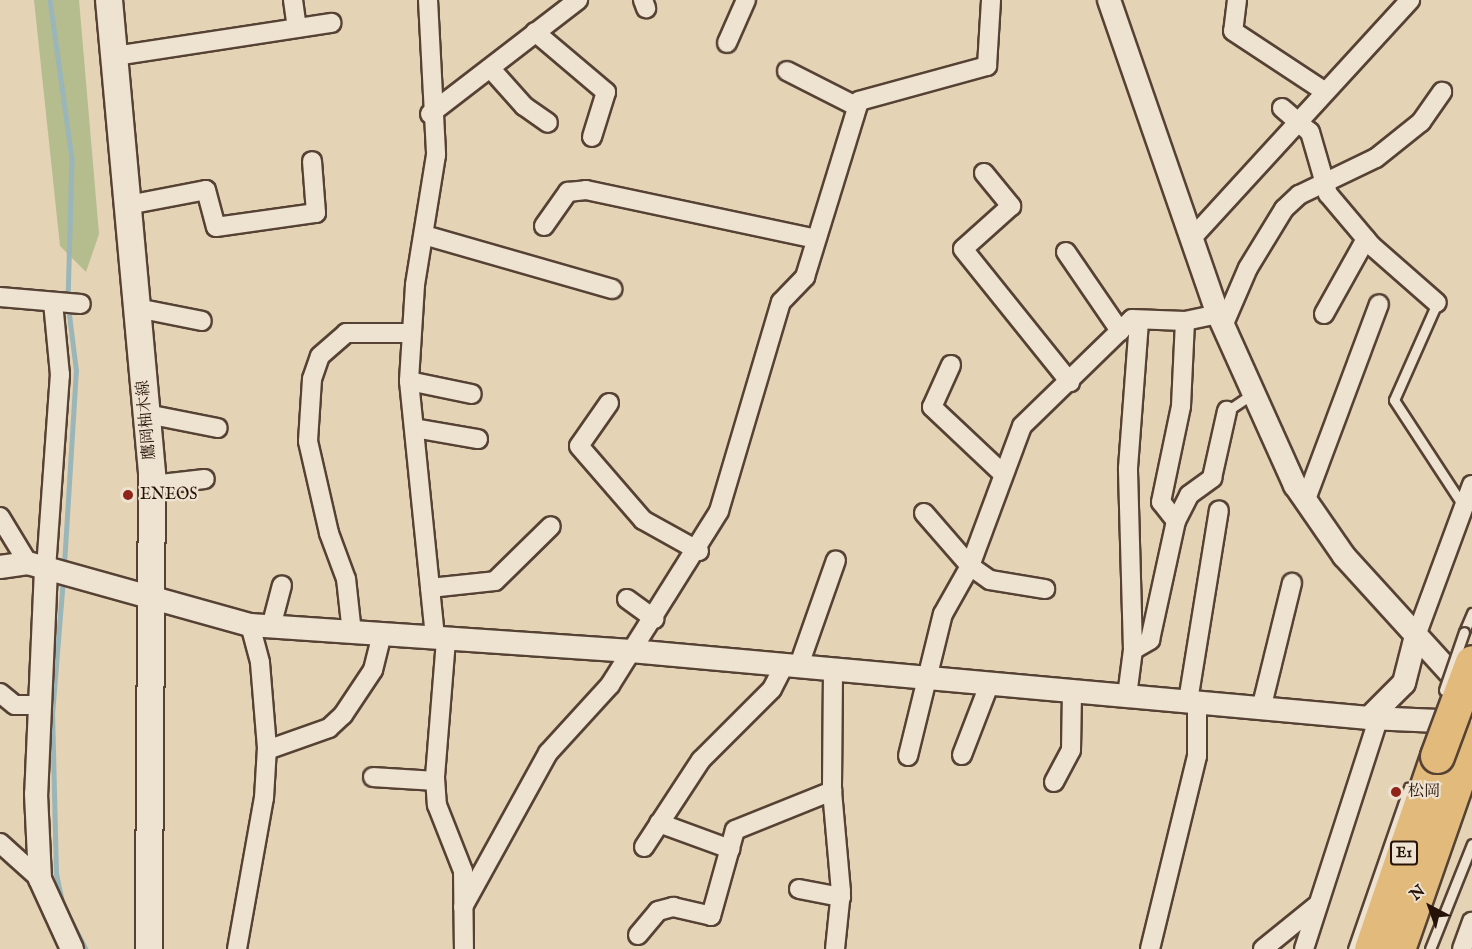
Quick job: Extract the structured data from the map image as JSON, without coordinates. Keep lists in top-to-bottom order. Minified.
{"streets":{"highway":["E1"],"main road":["鷹岡柚木線"]},"places":["ENEOS","松岡"],"north":"top left"}
